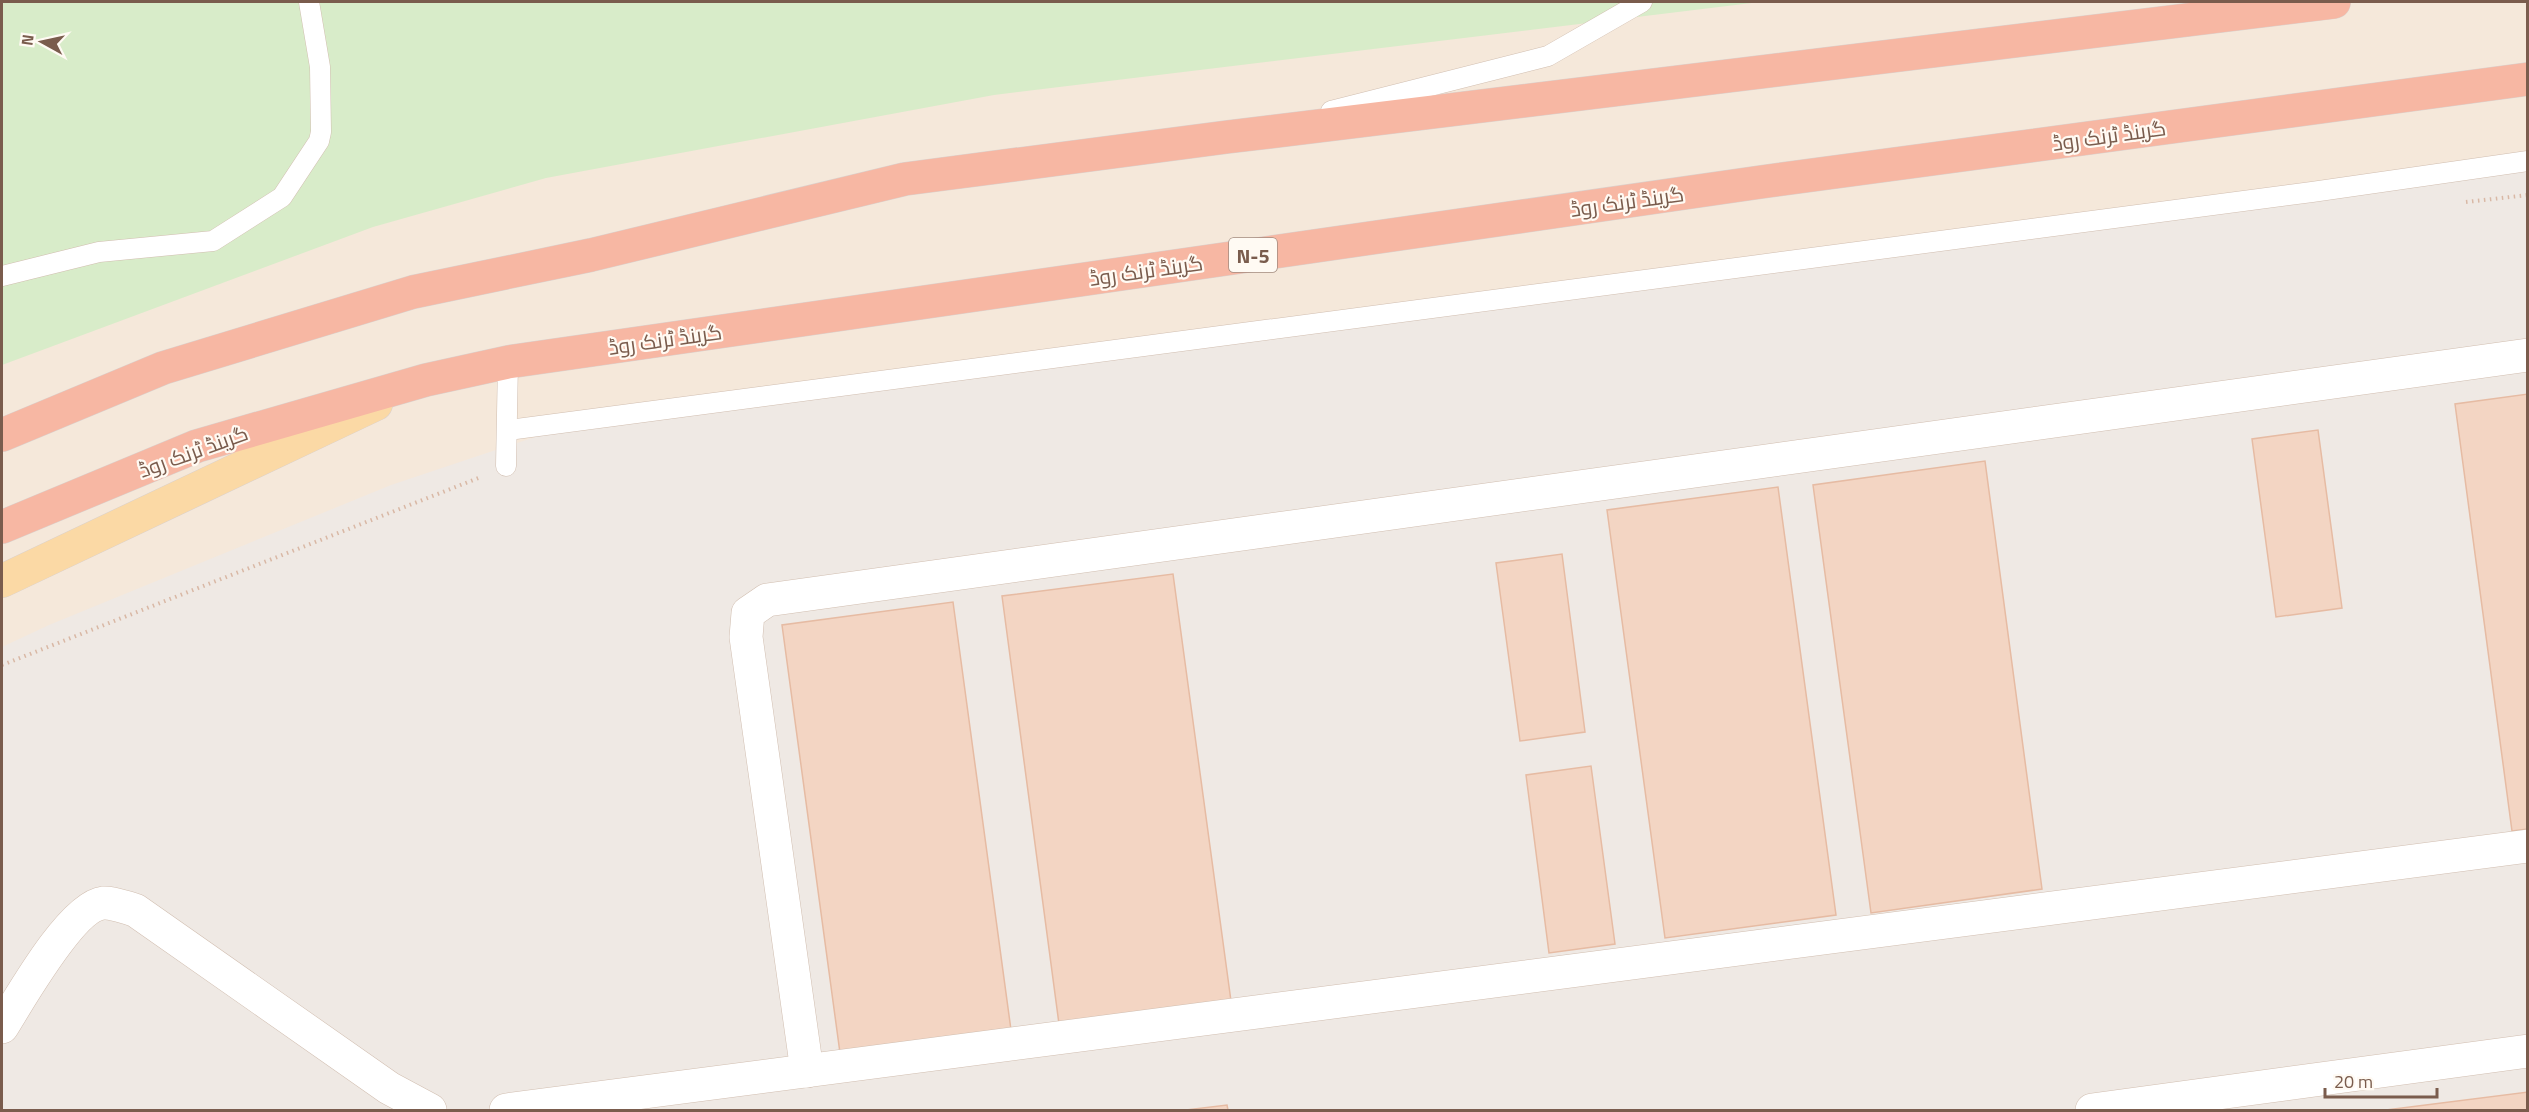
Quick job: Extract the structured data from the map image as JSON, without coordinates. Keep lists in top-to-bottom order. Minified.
{"streets":{"highway":["گرینڈ ٹرنک روڈ","N-5"]},"scale_bar":"20 m","north":"left"}
